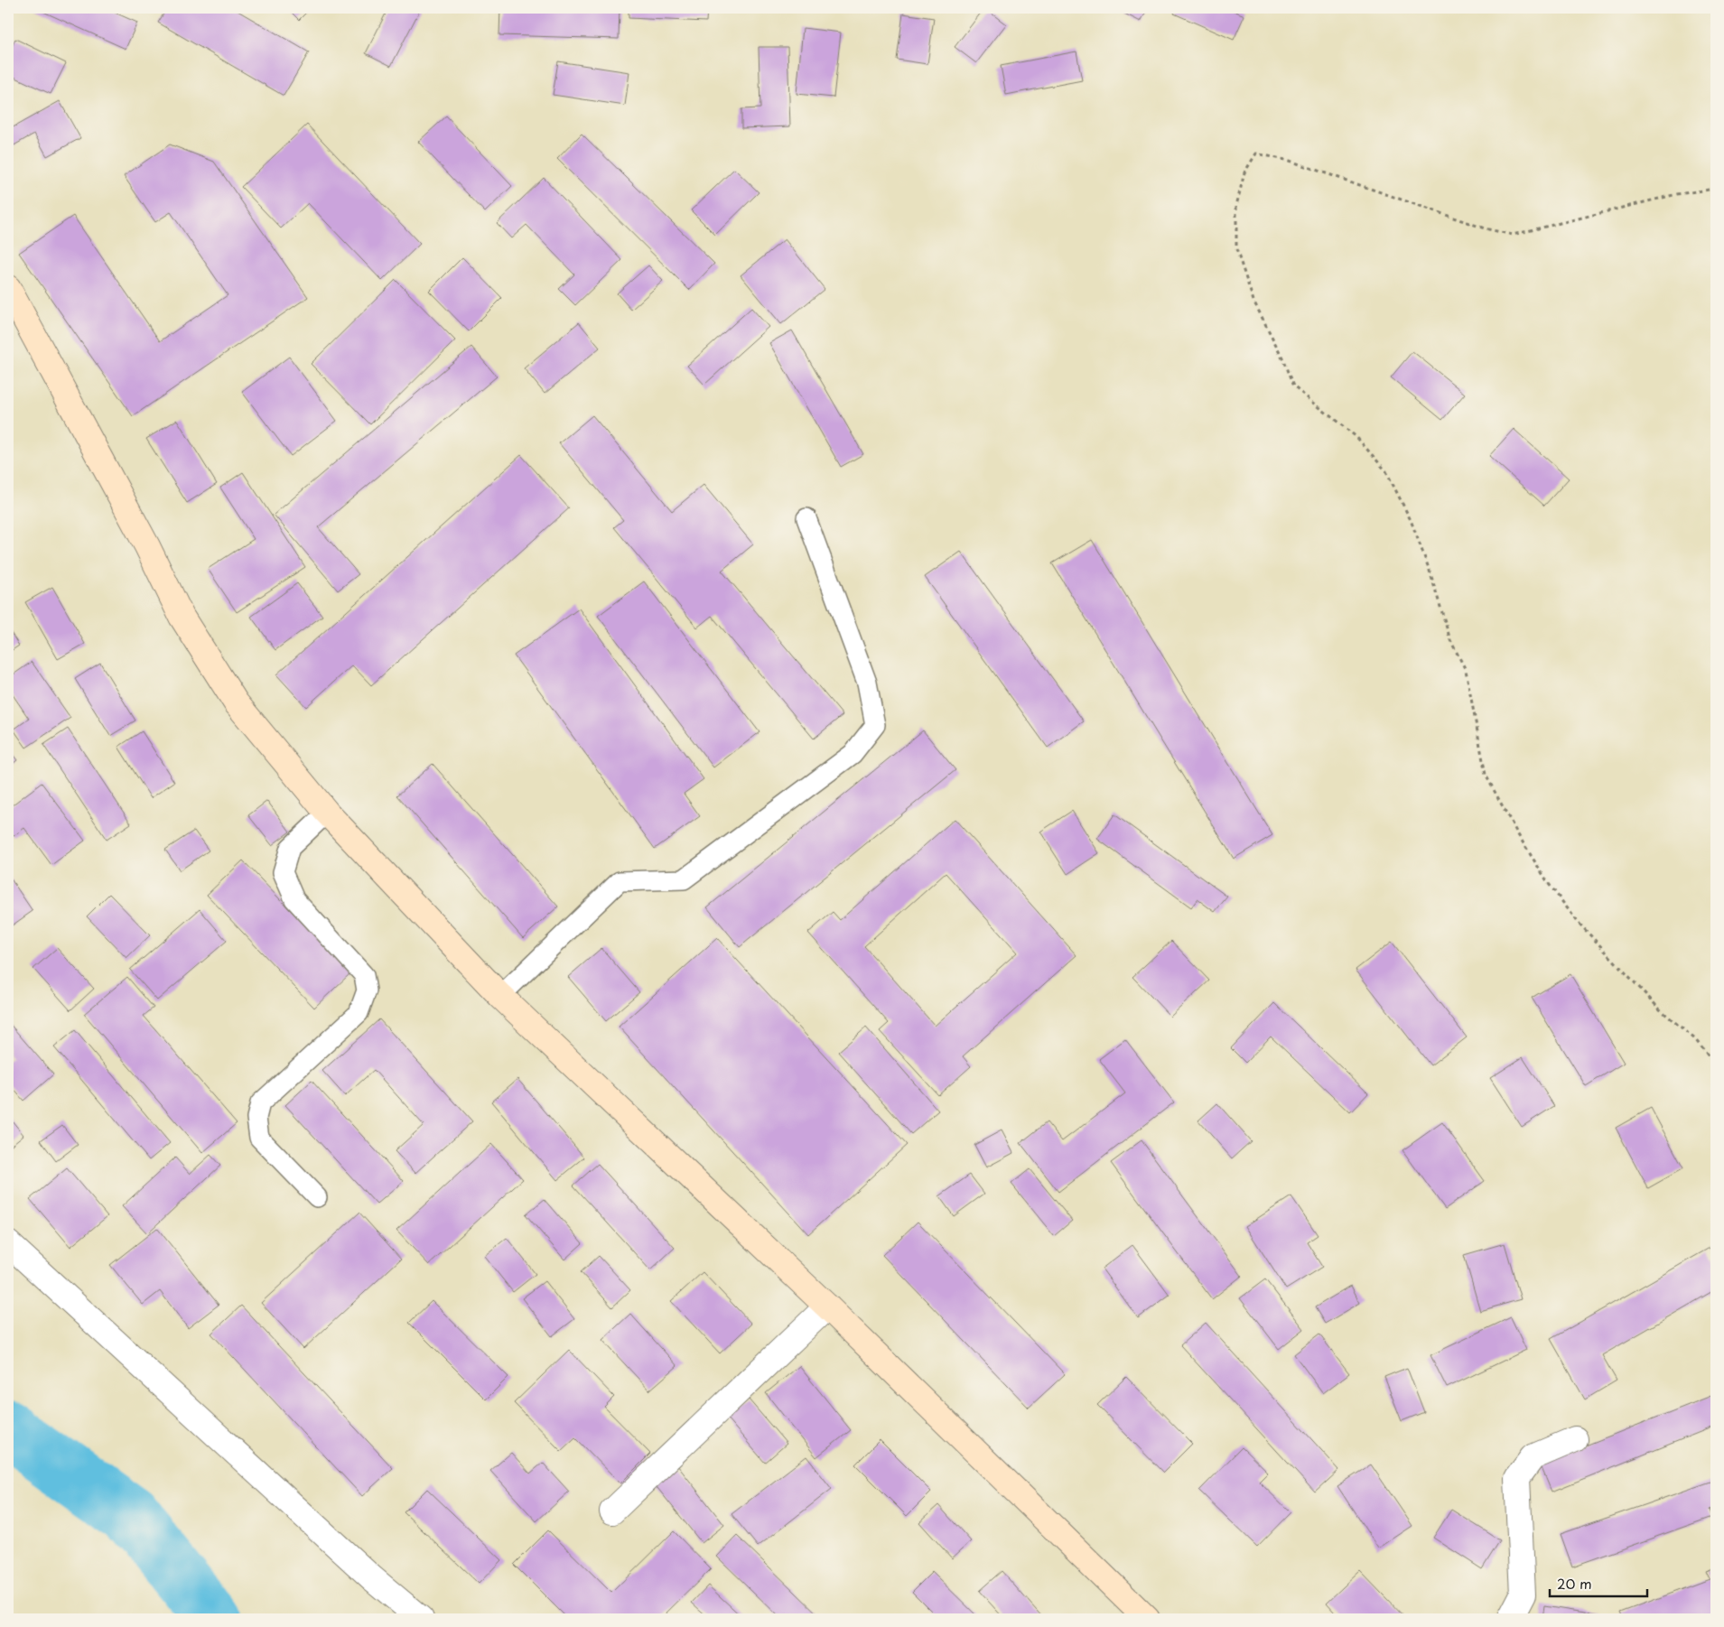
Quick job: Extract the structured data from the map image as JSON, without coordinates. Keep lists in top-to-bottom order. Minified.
{"scale_bar":"20 m"}
